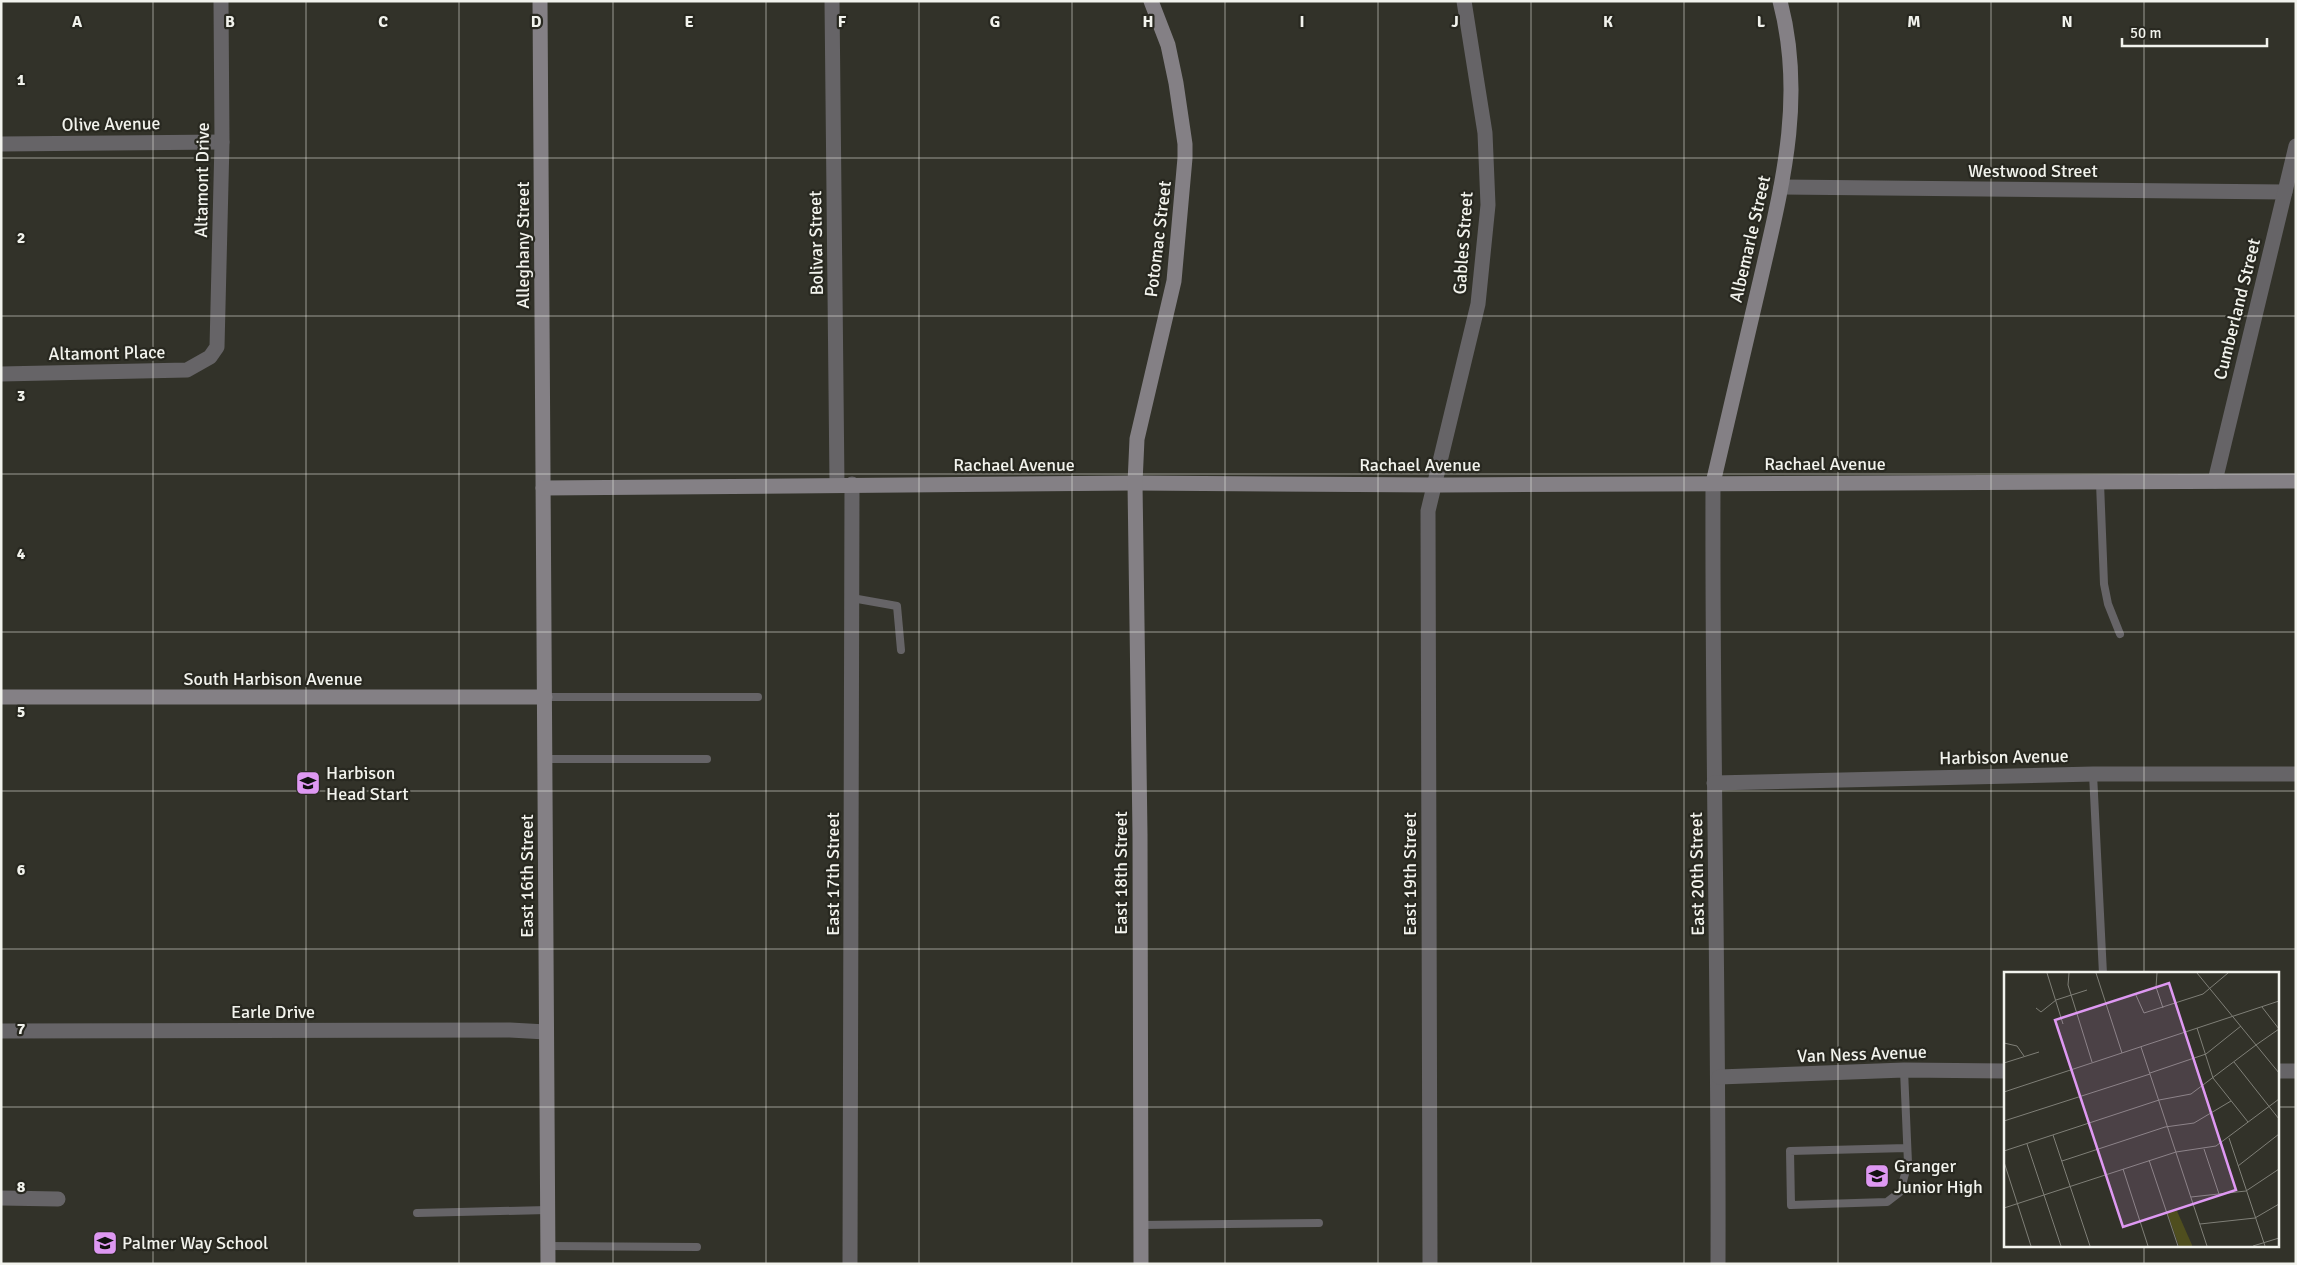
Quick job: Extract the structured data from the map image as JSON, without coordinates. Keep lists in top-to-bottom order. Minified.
{"streets":{"street":["Olive Avenue","Westwood Street","Altamont Drive","Potomac Street","Albemarle Street","Bolivar Street","Gables Street","Alleghany Street","Cumberland Street","Altamont Place","Rachael Avenue","South Harbison Avenue","Harbison Avenue","East 18th Street","East 17th Street","East 19th Street","East 20th Street","East 16th Street","Earle Drive","Van Ness Avenue"]},"crossings":[["Olive Avenue","Altamont Drive"],["Westwood Street","Albemarle Street"],["Westwood Street","Cumberland Street"],["Altamont Drive","Altamont Place"],["Potomac Street","Rachael Avenue"],["Potomac Street","East 18th Street"],["Albemarle Street","Rachael Avenue"],["Albemarle Street","East 20th Street"],["Bolivar Street","Rachael Avenue"],["Gables Street","Rachael Avenue"],["Gables Street","East 19th Street"],["Alleghany Street","Rachael Avenue"],["Alleghany Street","East 16th Street"],["Cumberland Street","Rachael Avenue"],["Rachael Avenue","East 18th Street"],["Rachael Avenue","East 17th Street"],["Rachael Avenue","East 19th Street"],["Rachael Avenue","East 20th Street"],["Rachael Avenue","East 16th Street"],["South Harbison Avenue","East 16th Street"],["Harbison Avenue","East 20th Street"],["East 20th Street","Van Ness Avenue"],["East 16th Street","Earle Drive"]],"places":{"school or university":["Harbison Head Start","Granger Junior High","Palmer Way School"]},"scale_bar":"50 m","grid":{"columns":["A","B","C","D","E","F","G","H","I","J","K","L","M","N"],"rows":["1","2","3","4","5","6","7","8"]}}
